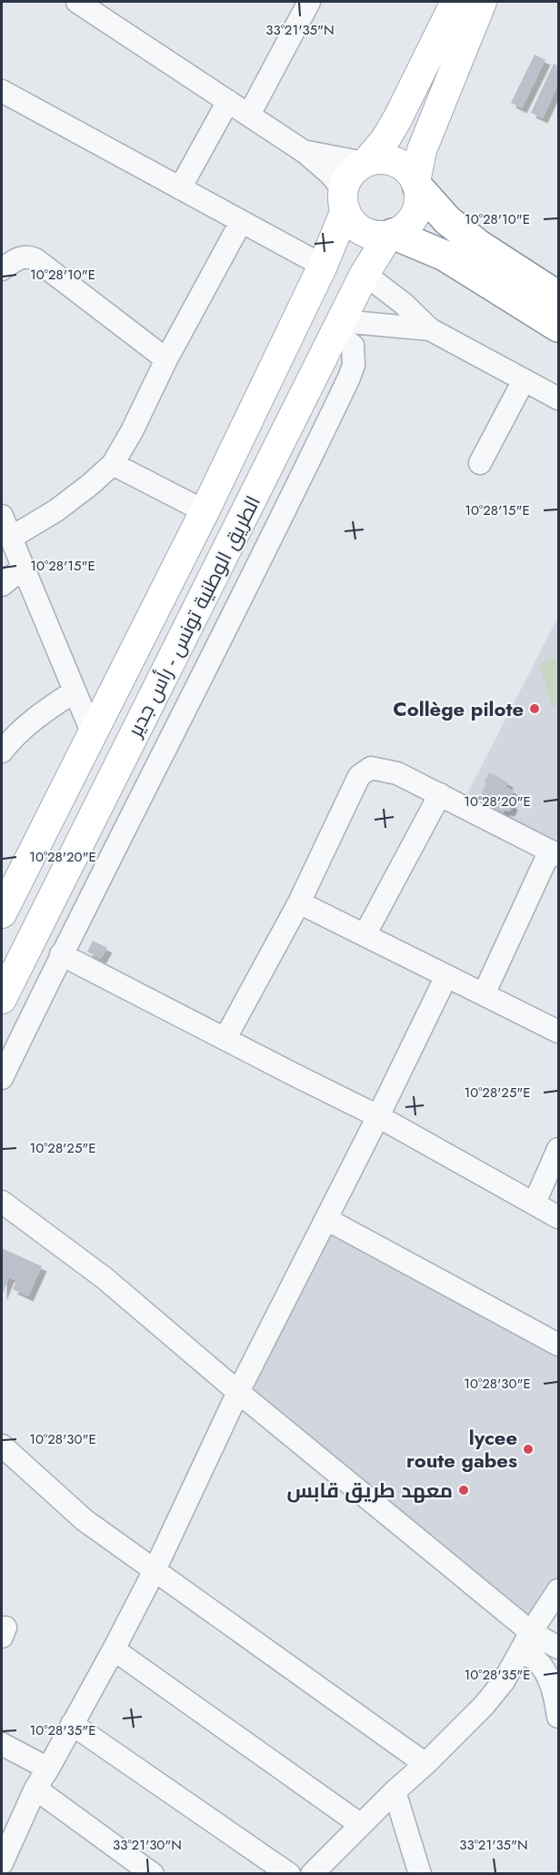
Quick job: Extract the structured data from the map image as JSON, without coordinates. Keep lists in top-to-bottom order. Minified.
{"streets":{"main road":["الطريق الوطنية تونس - رأس جدير"]},"places":["Collège pilote","lycee route gabes","معهد طريق قابس"],"coordinates":["33°21'35\"N","10°28'10\"E","10°28'15\"E","10°28'20\"E","10°28'25\"E","10°28'30\"E","10°28'35\"E","33°21'30\"N"]}
